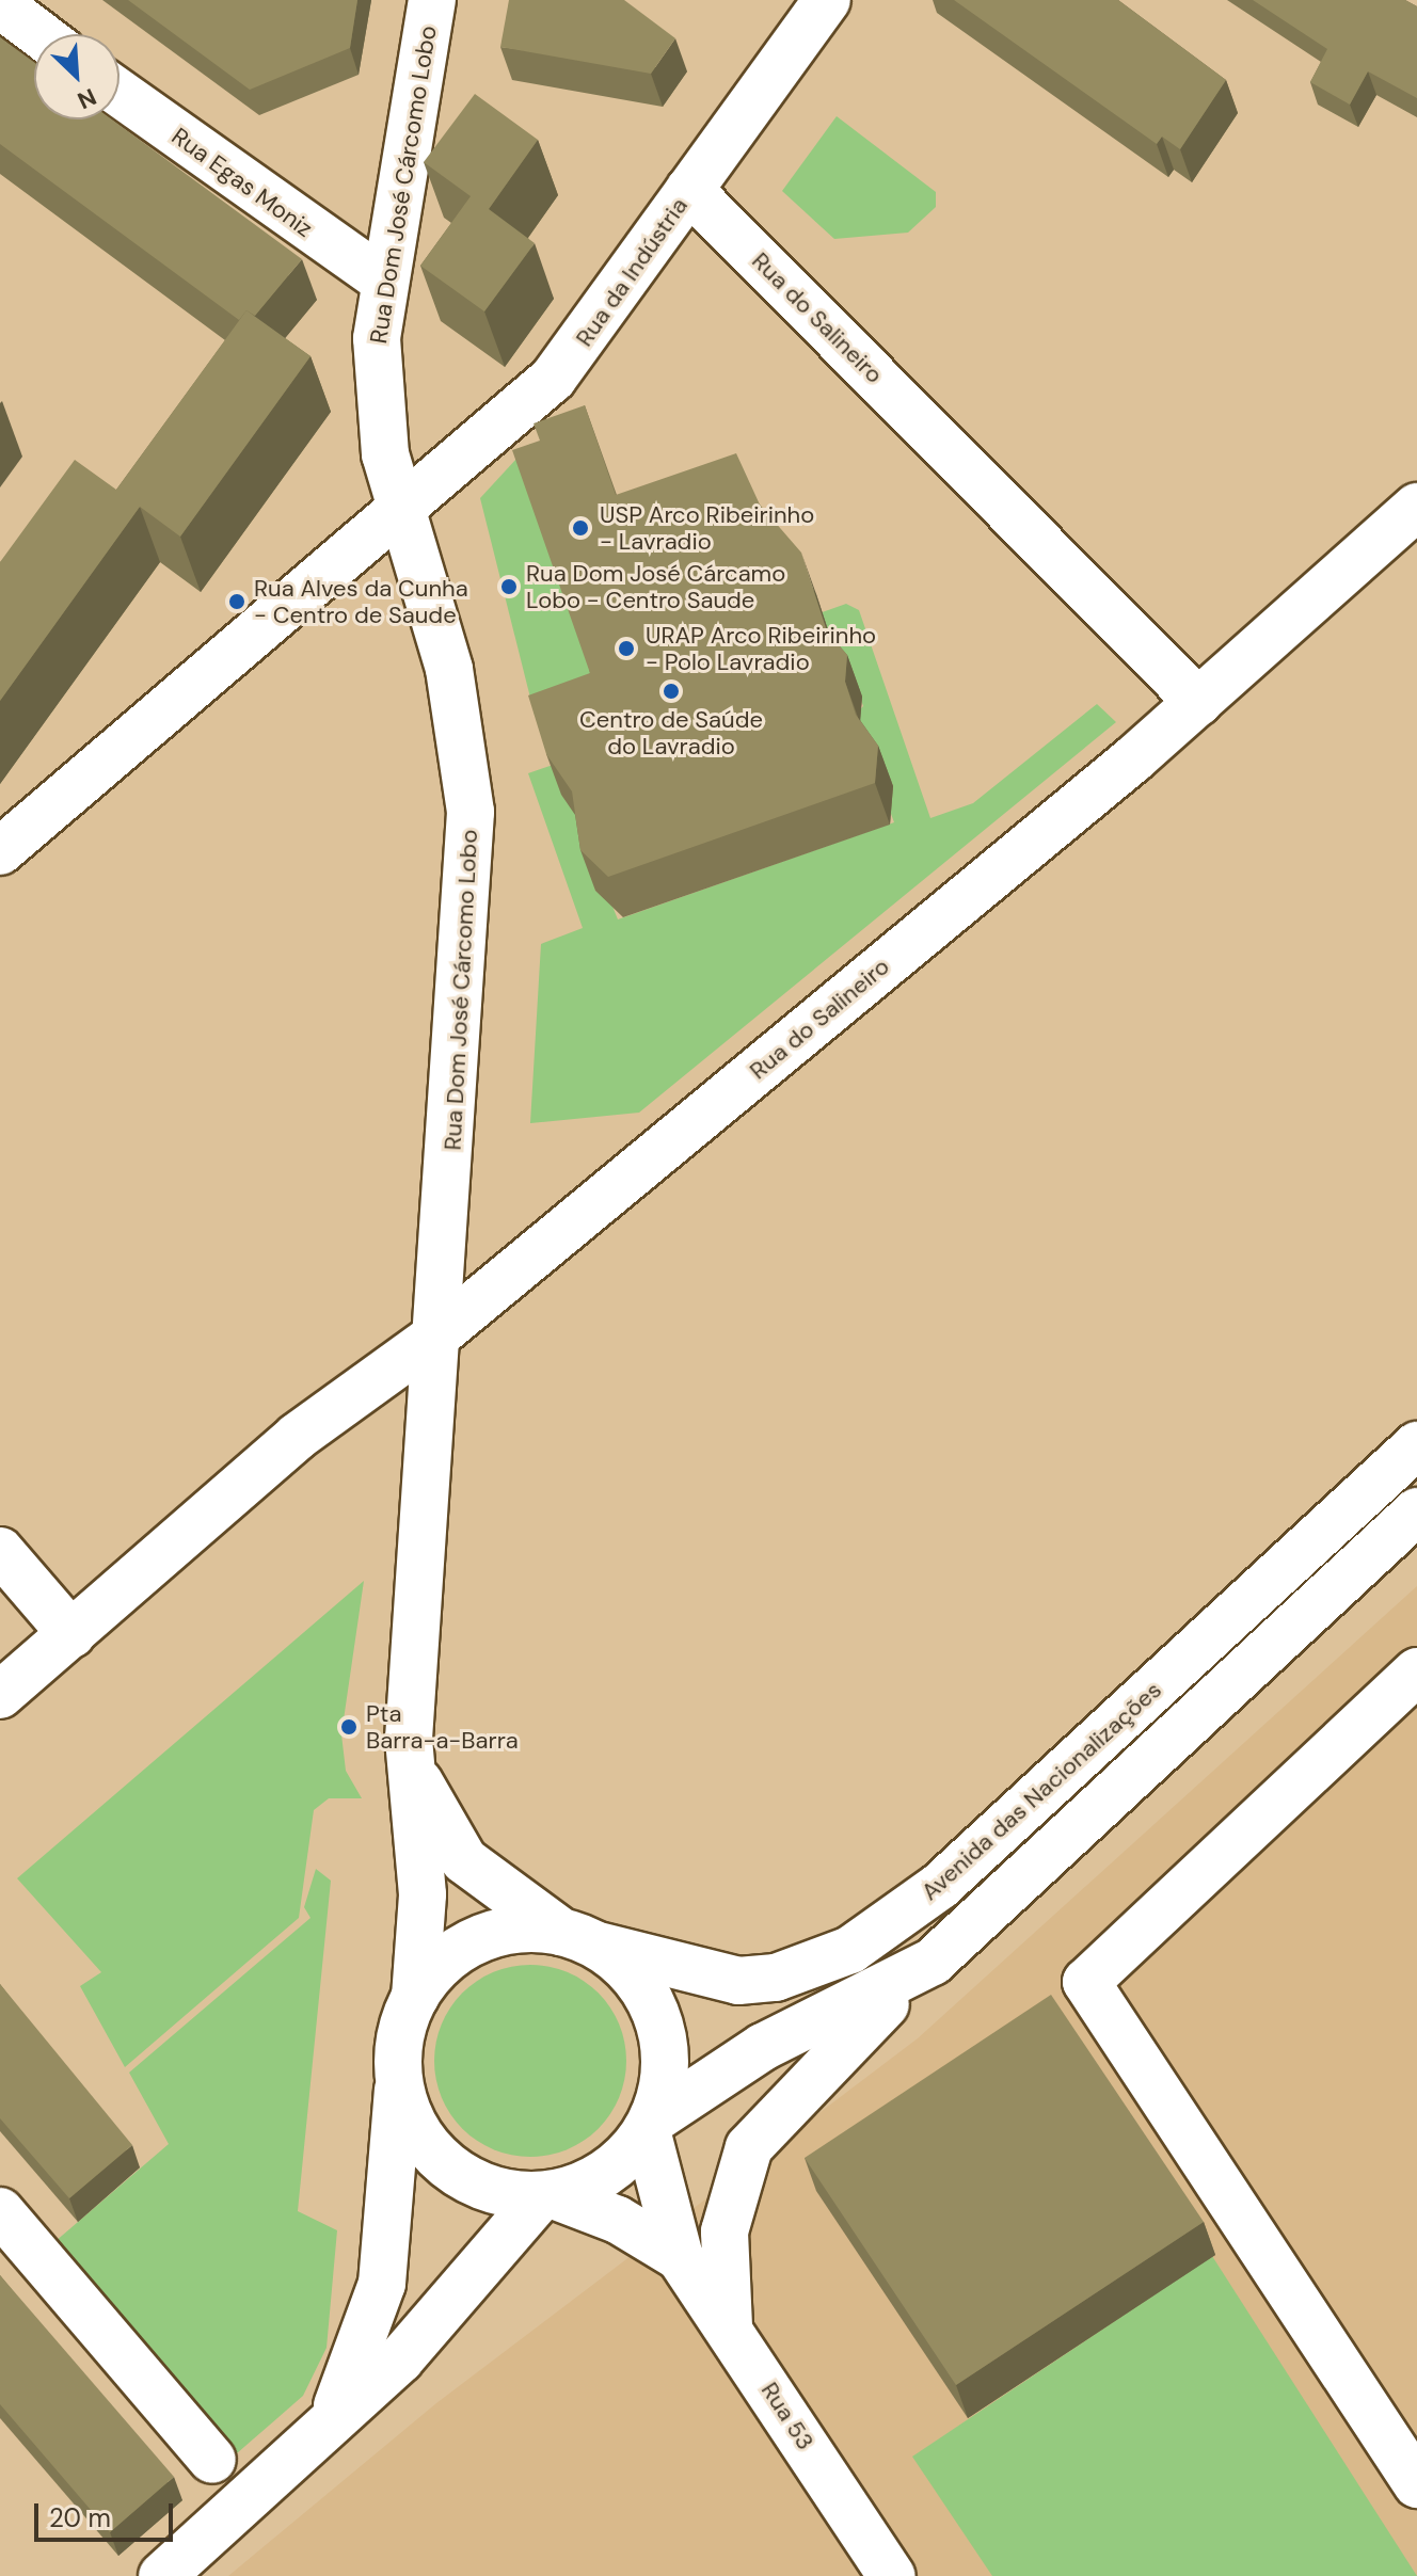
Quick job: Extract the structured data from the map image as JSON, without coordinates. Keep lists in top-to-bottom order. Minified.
{"streets":{"street":["Rua Egas Moniz","Rua Dom José Cárcomo Lobo","Rua da Indústria","Rua do Salineiro","Avenida das Nacionalizações","Rua 53"]},"crossings":[["Rua Egas Moniz","Rua Dom José Cárcomo Lobo"],["Rua Dom José Cárcomo Lobo","Rua da Indústria"],["Rua Dom José Cárcomo Lobo","Rua do Salineiro"],["Rua Dom José Cárcomo Lobo","Avenida das Nacionalizações"],["Rua Dom José Cárcomo Lobo","Rua 53"],["Rua da Indústria","Rua do Salineiro"],["Avenida das Nacionalizações","Rua 53"]],"places":["USP Arco Ribeirinho - Lavradio","Rua Dom José Cárcamo Lobo - Centro Saude","Rua Alves da Cunha - Centro de Saude","URAP Arco Ribeirinho - Polo Lavradio","Centro de Saúde do Lavradio","Pta Barra-a-Barra"],"scale_bar":"20 m","north":"bottom right"}
